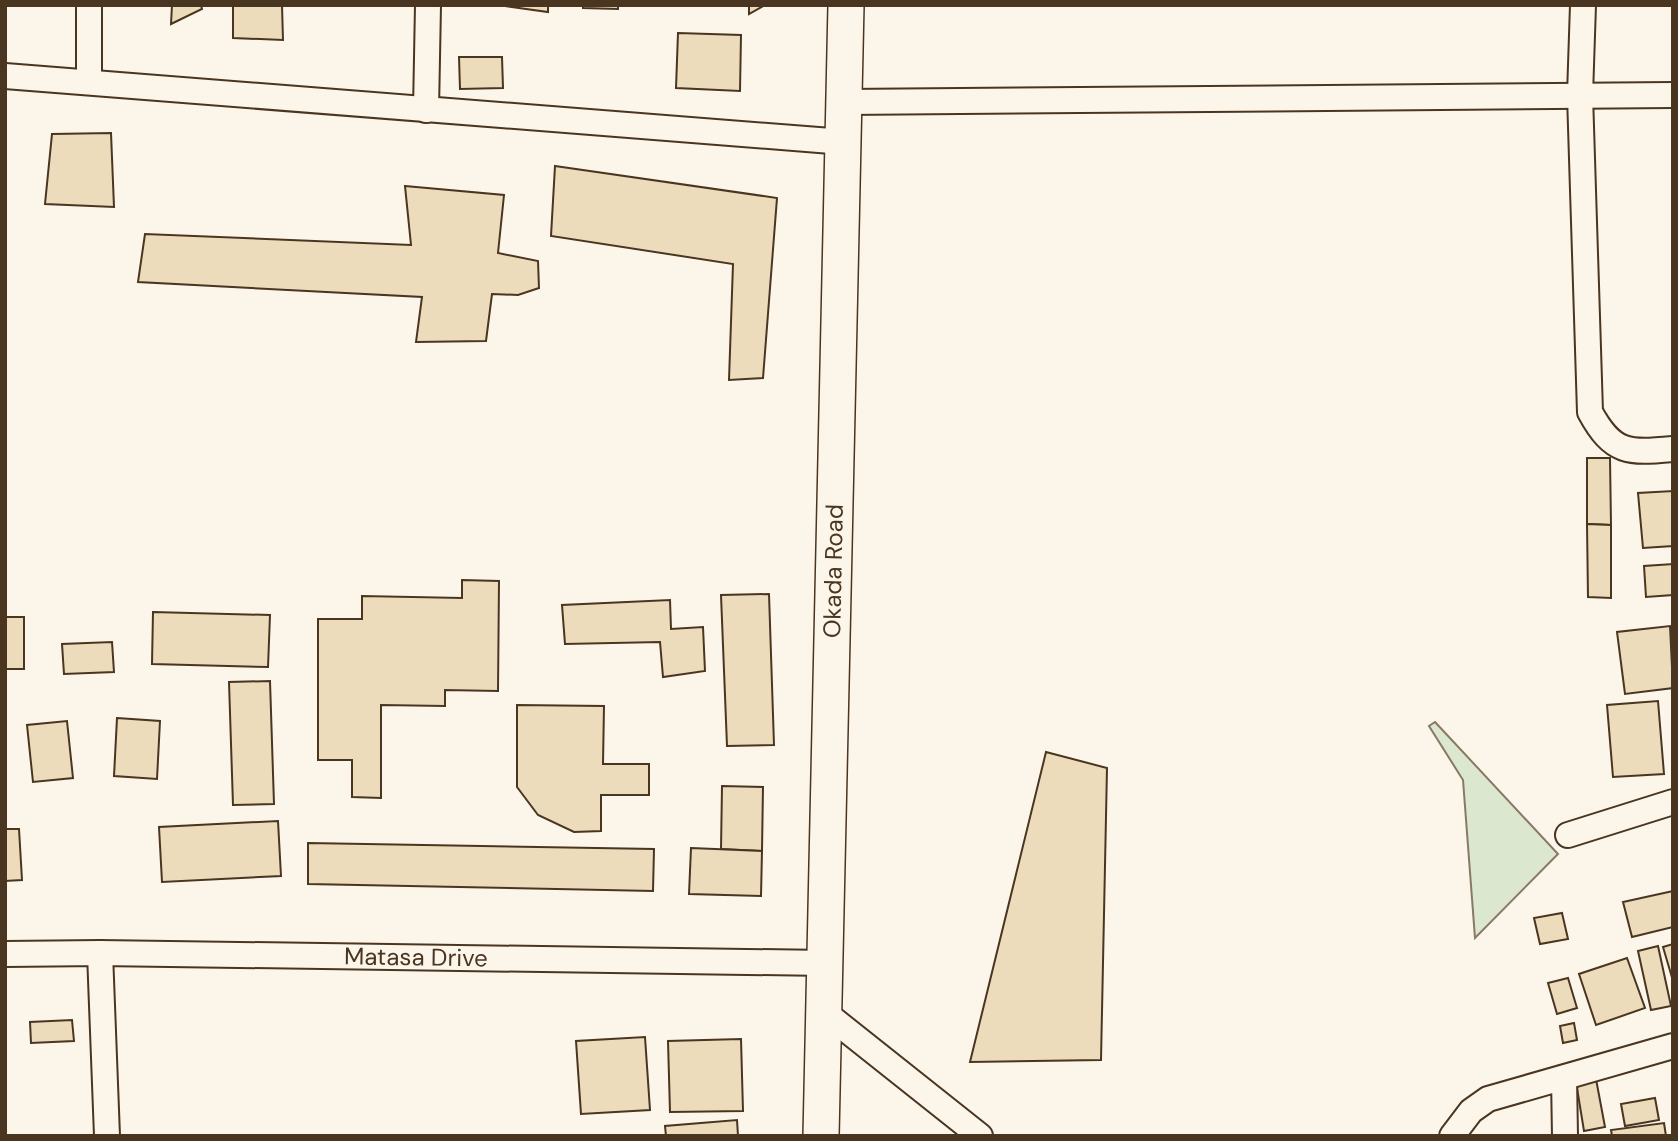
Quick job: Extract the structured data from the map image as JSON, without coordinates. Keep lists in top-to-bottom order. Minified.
{"streets":{"street":["Okada Road","Matasa Drive"]},"crossings":[["Okada Road","Matasa Drive"]]}
